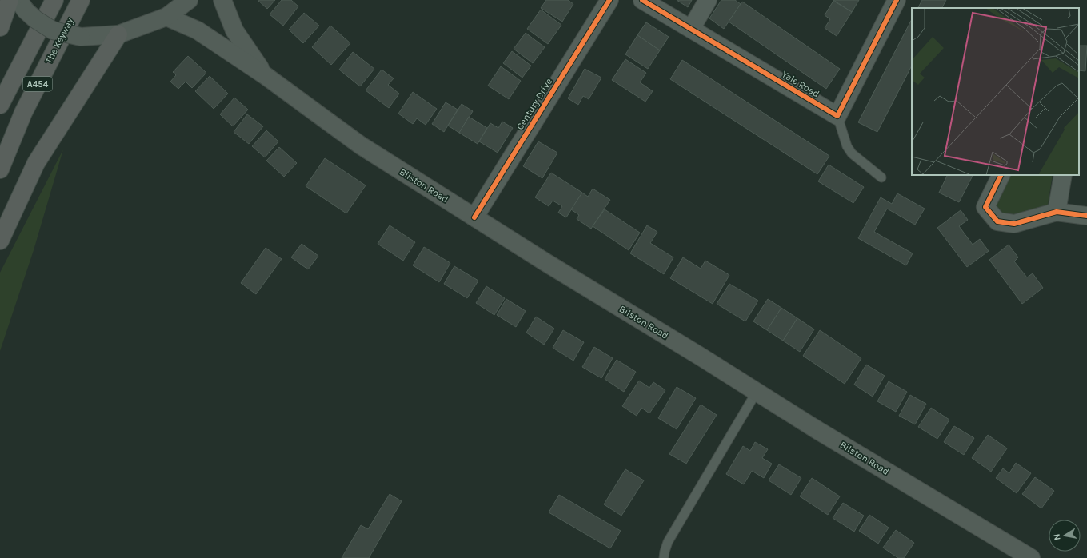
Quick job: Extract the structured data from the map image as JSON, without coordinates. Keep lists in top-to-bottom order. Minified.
{"streets":{"highway":["The Keyway","A454"],"main road":["Bilston Road"],"street":["Yale Road","Century Drive"]},"crossings":[["Century Drive","Bilston Road"]],"north":"left"}
